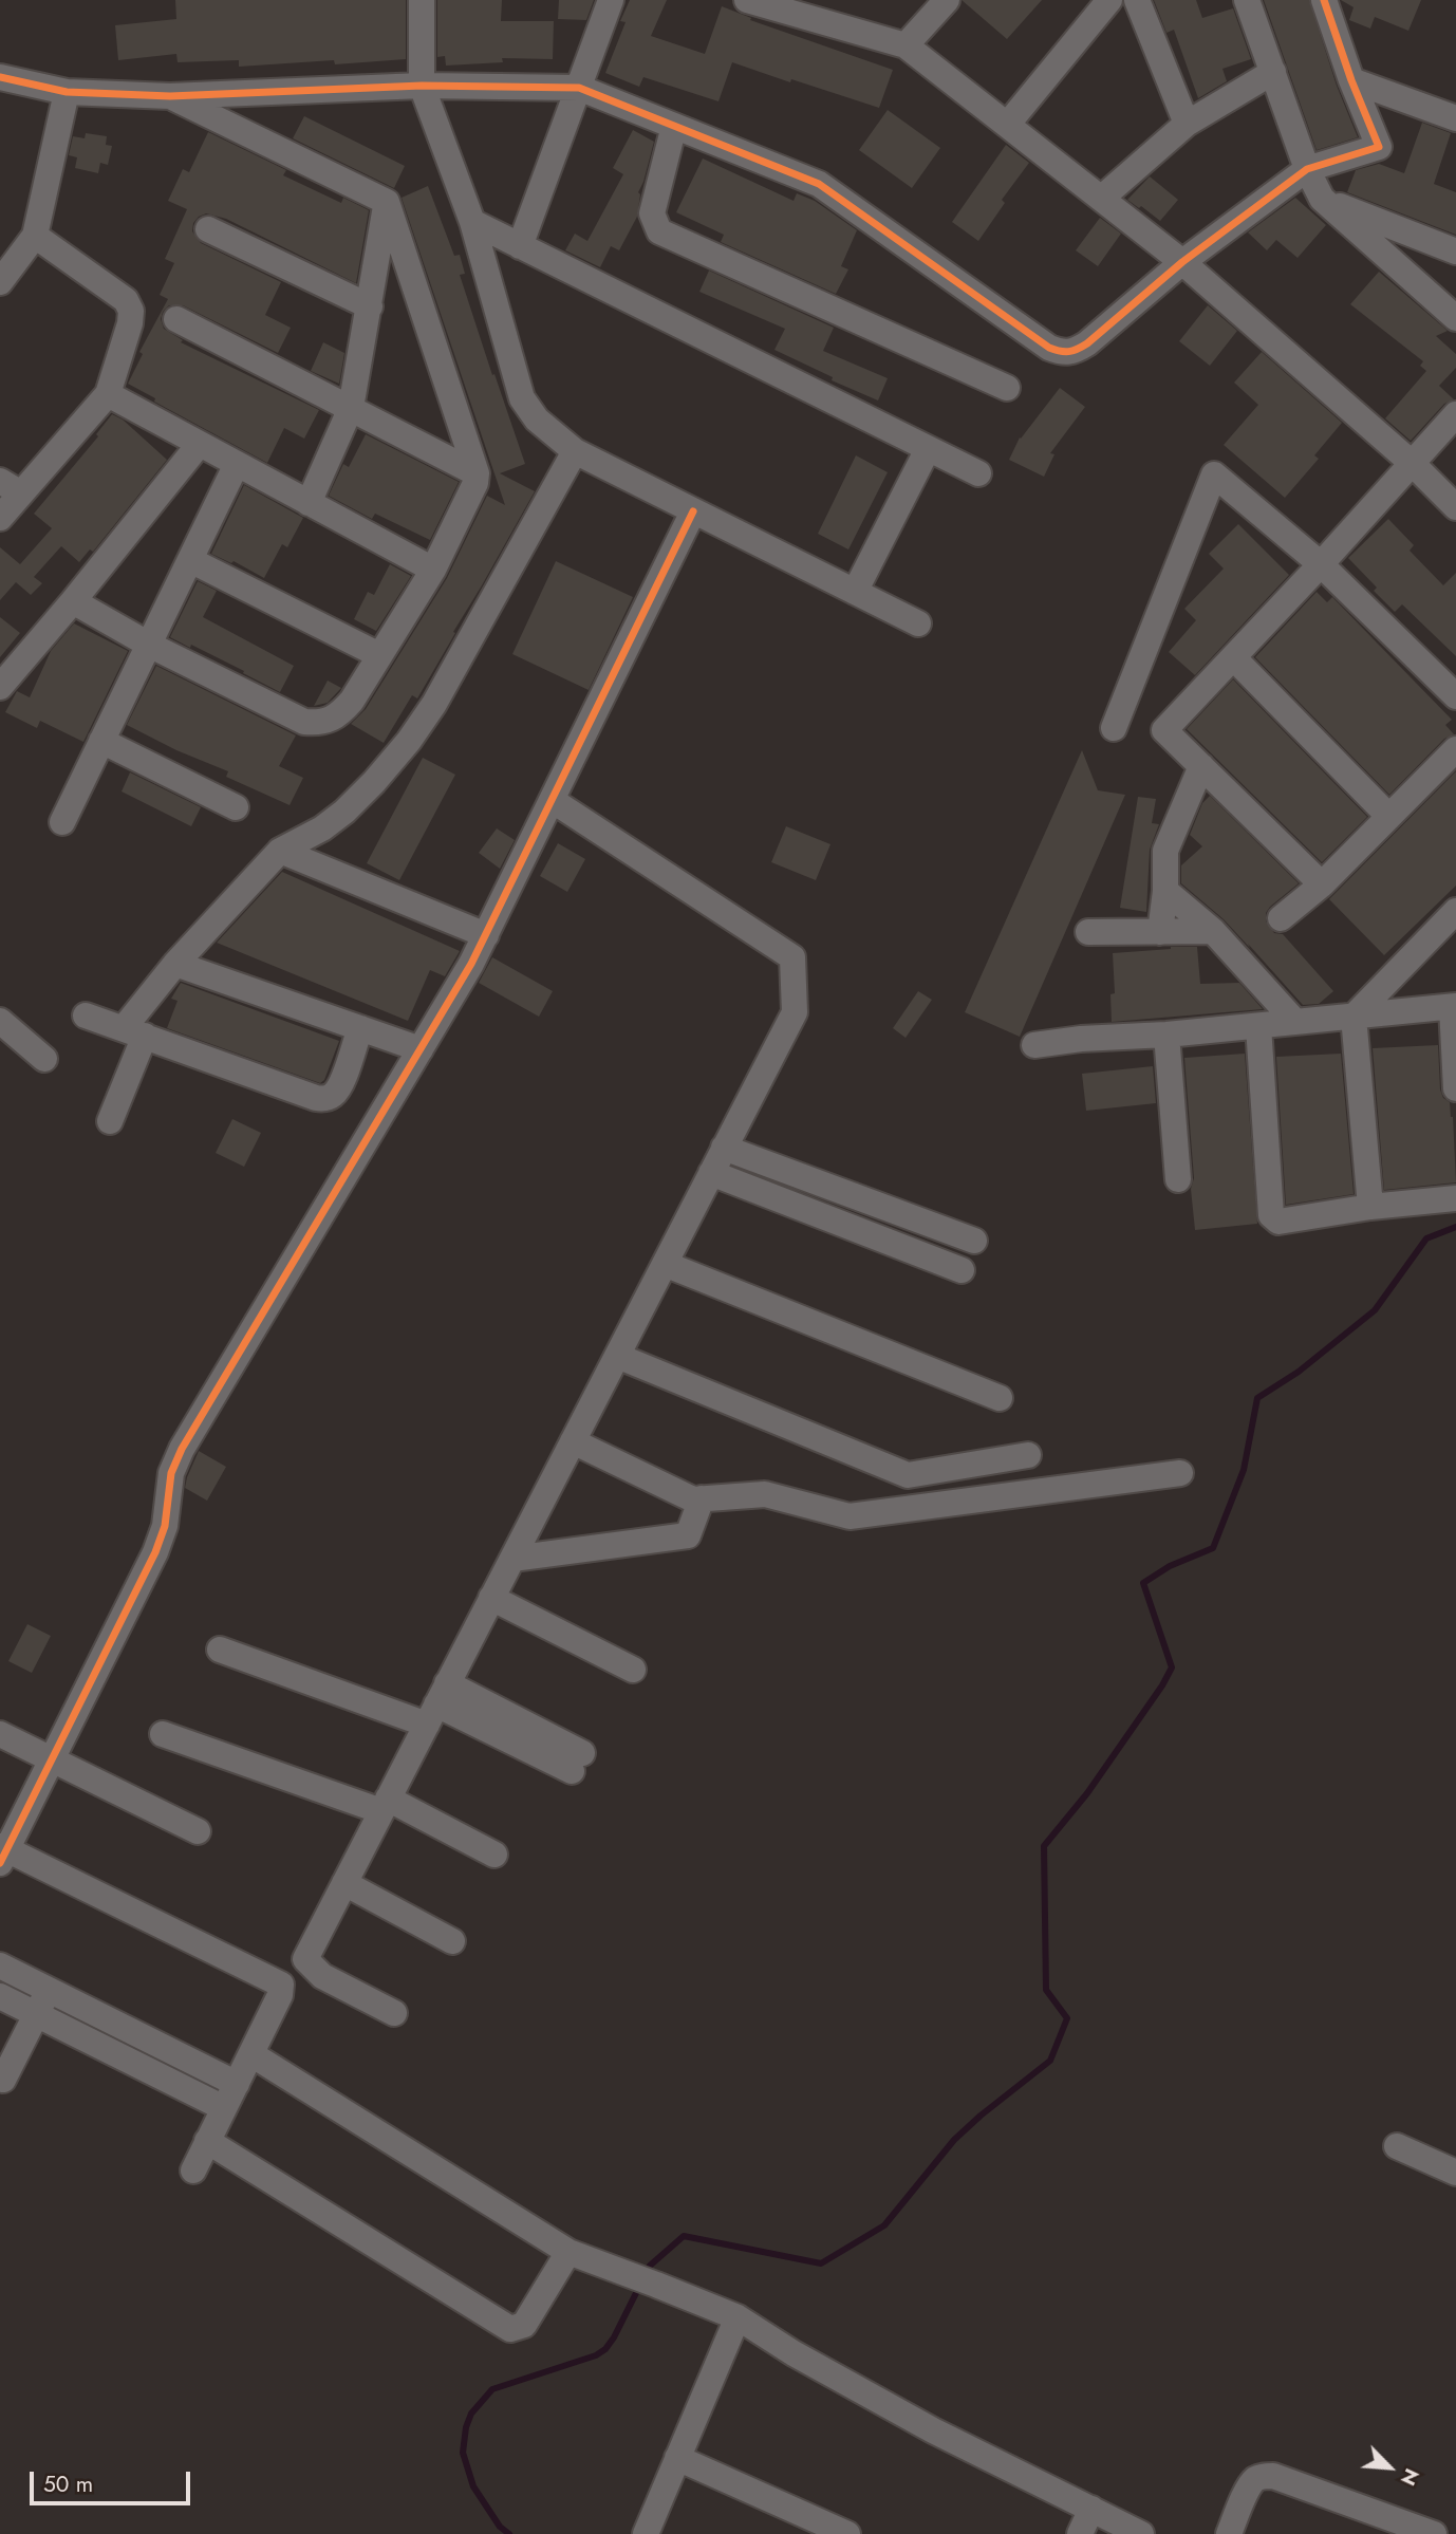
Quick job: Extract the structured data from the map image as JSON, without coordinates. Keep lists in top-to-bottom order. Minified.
{"scale_bar":"50 m","north":"bottom right"}
